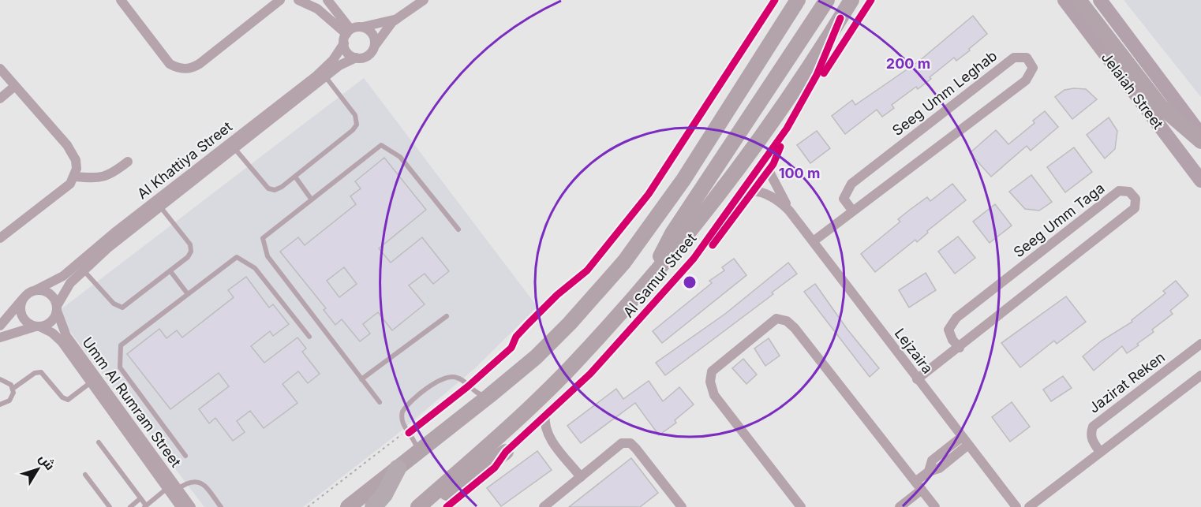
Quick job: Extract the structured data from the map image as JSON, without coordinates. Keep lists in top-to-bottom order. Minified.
{"streets":{"main road":["Jelaiah Street","Al Samur Street"],"street":["Seeg Umm Leghab","Al Khattiya Street","Seeg Umm Taga","Lejzaira","Jazirat Reken","Umm Al Rumram Street"]},"crossings":[["Seeg Umm Leghab","Lejzaira"],["Al Khattiya Street","Umm Al Rumram Street"],["Seeg Umm Taga","Lejzaira"],["Al Samur Street","Lejzaira"]],"north":"top right","rings":["200 m","100 m"]}
